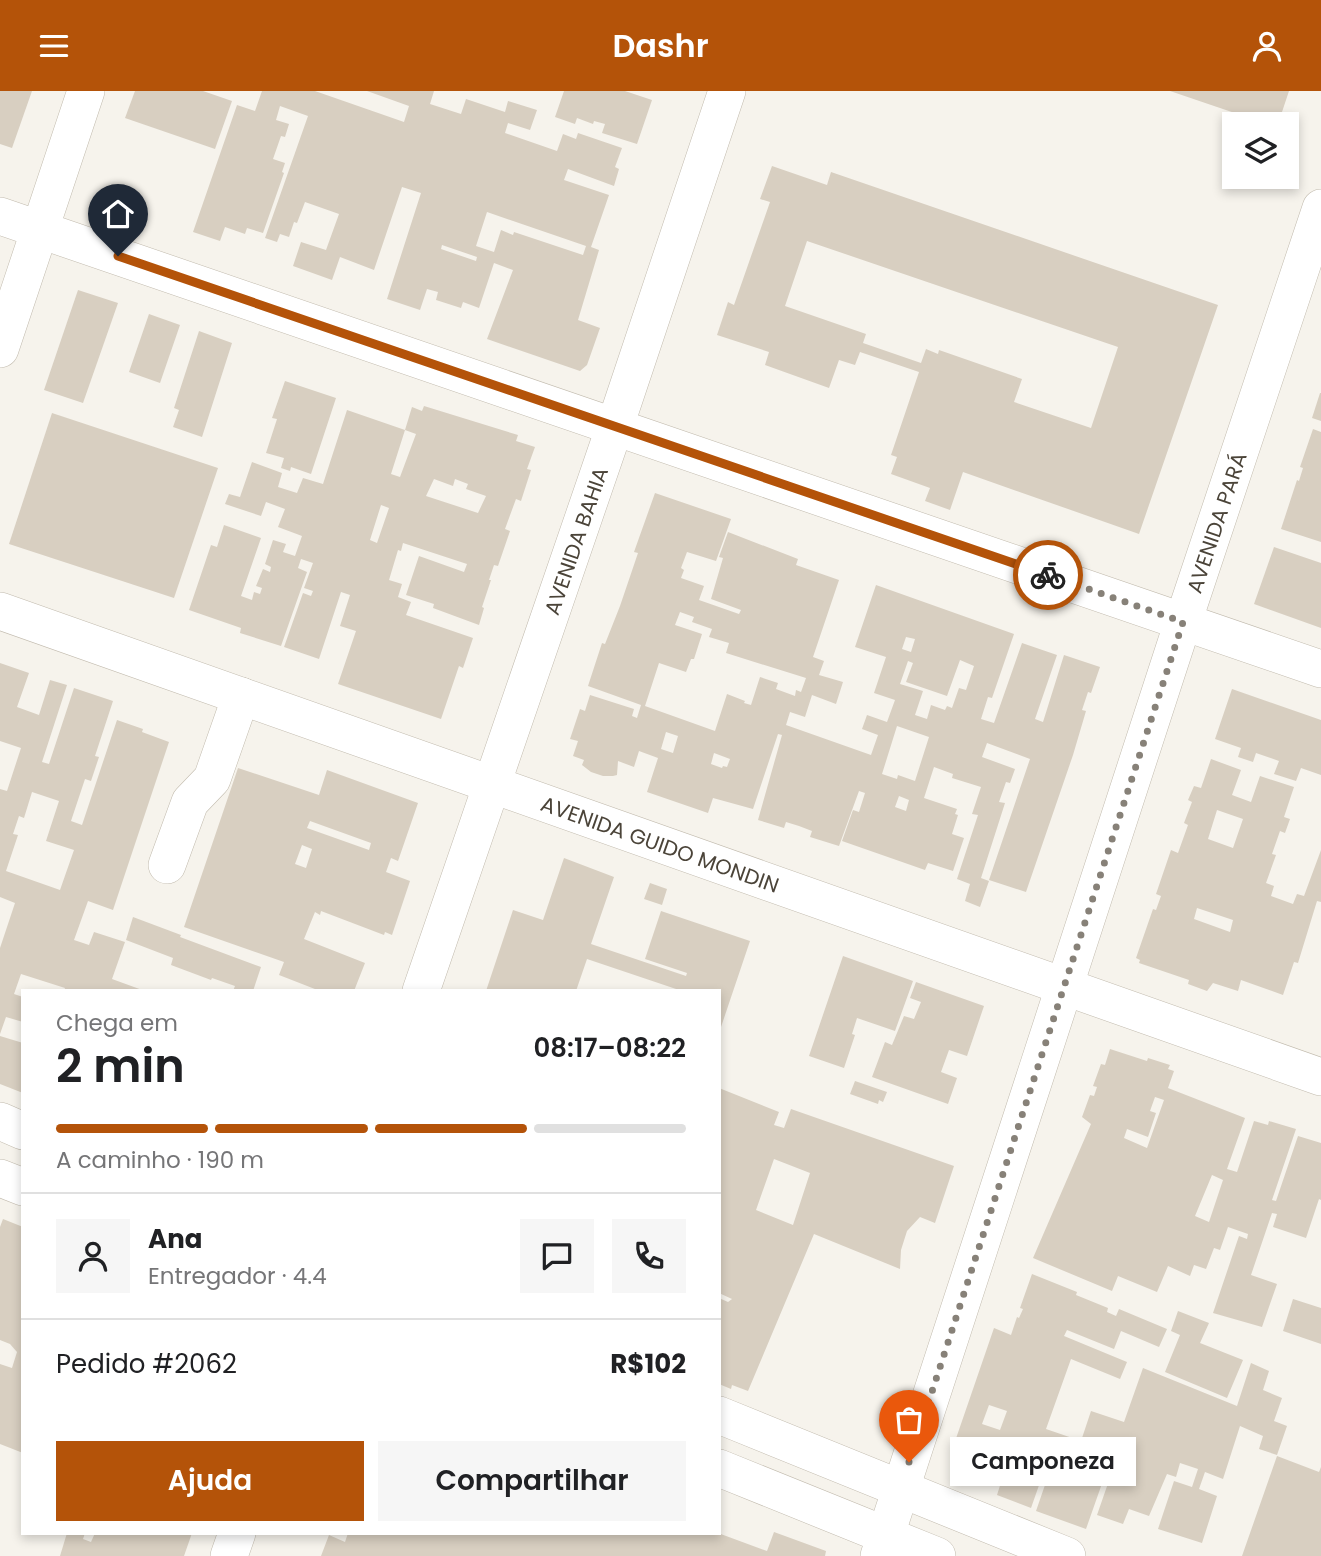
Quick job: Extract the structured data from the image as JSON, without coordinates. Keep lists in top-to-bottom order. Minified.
{"streets":{"street":["AVENIDA PARÁ","AVENIDA BAHIA","AVENIDA GUIDO MONDIN"]},"crossings":[["AVENIDA PARÁ","AVENIDA GUIDO MONDIN"],["AVENIDA BAHIA","AVENIDA GUIDO MONDIN"]],"places":["Camponeza"],"page":{"header":"Dashr","heading":["2 min","Chega em","08:17–08:22"],"panel":["Ana","Entregador · 4.4","Pedido #2062","R$102"],"bar":"A caminho · 190 m","buttons":["Ajuda","Compartilhar"],"bubble":"Camponeza"}}
